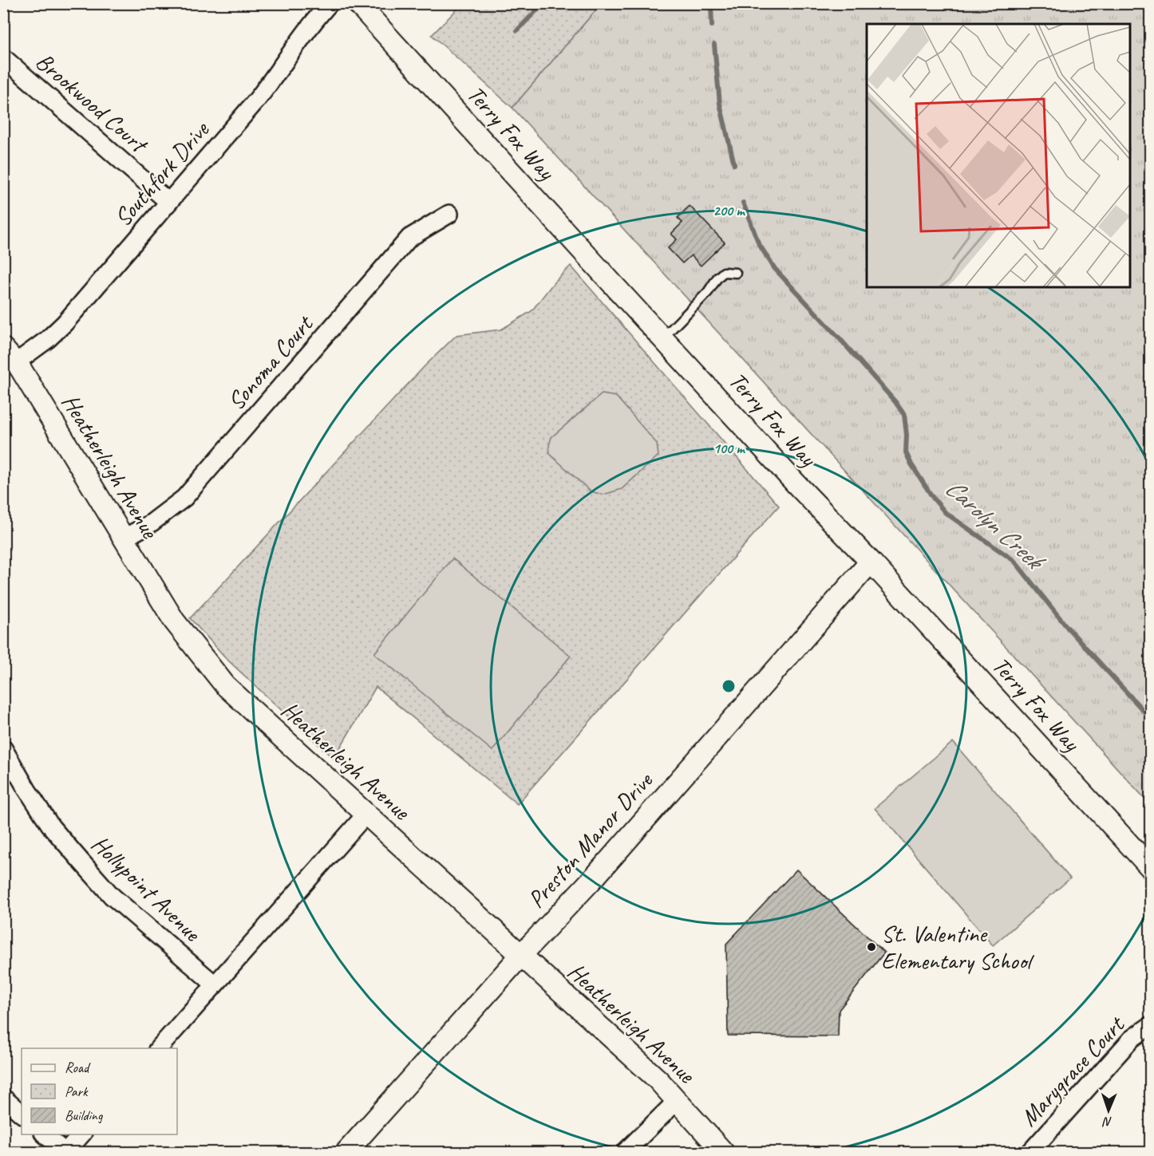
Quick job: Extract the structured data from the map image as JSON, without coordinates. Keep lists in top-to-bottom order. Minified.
{"streets":{"street":["Brookwood Court","Terry Fox Way","Southfork Drive","Sonoma Court","Heatherleigh Avenue","Preston Manor Drive","Hollypoint Avenue","Marygrace Court"]},"crossings":[["Brookwood Court","Southfork Drive"],["Terry Fox Way","Preston Manor Drive"],["Southfork Drive","Heatherleigh Avenue"],["Sonoma Court","Heatherleigh Avenue"],["Heatherleigh Avenue","Preston Manor Drive"]],"water":["Carolyn Creek"],"places":["St. Valentine Elementary School"],"legend":["Road","Park","Building"],"north":"bottom","rings":["200 m","100 m"]}
